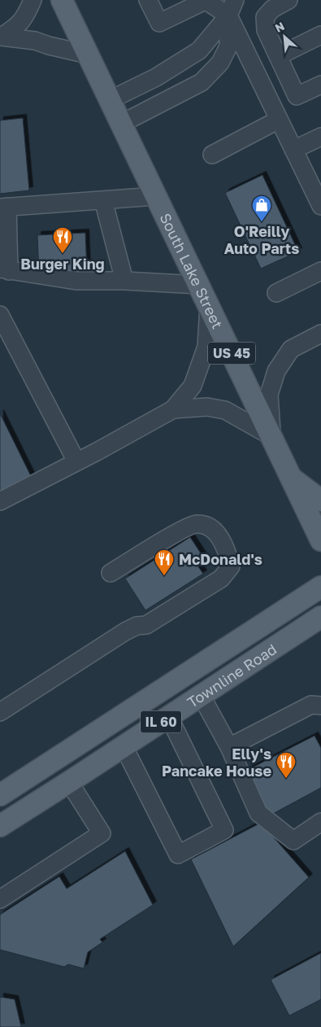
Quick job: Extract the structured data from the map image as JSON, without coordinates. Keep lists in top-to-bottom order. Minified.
{"streets":{"main road":["South Lake Street","US 45","Townline Road","IL 60"]},"places":{"shop":["O'Reilly Auto Parts"],"restaurant":["Burger King","McDonald's","Elly's Pancake House"]},"north":"top left"}
